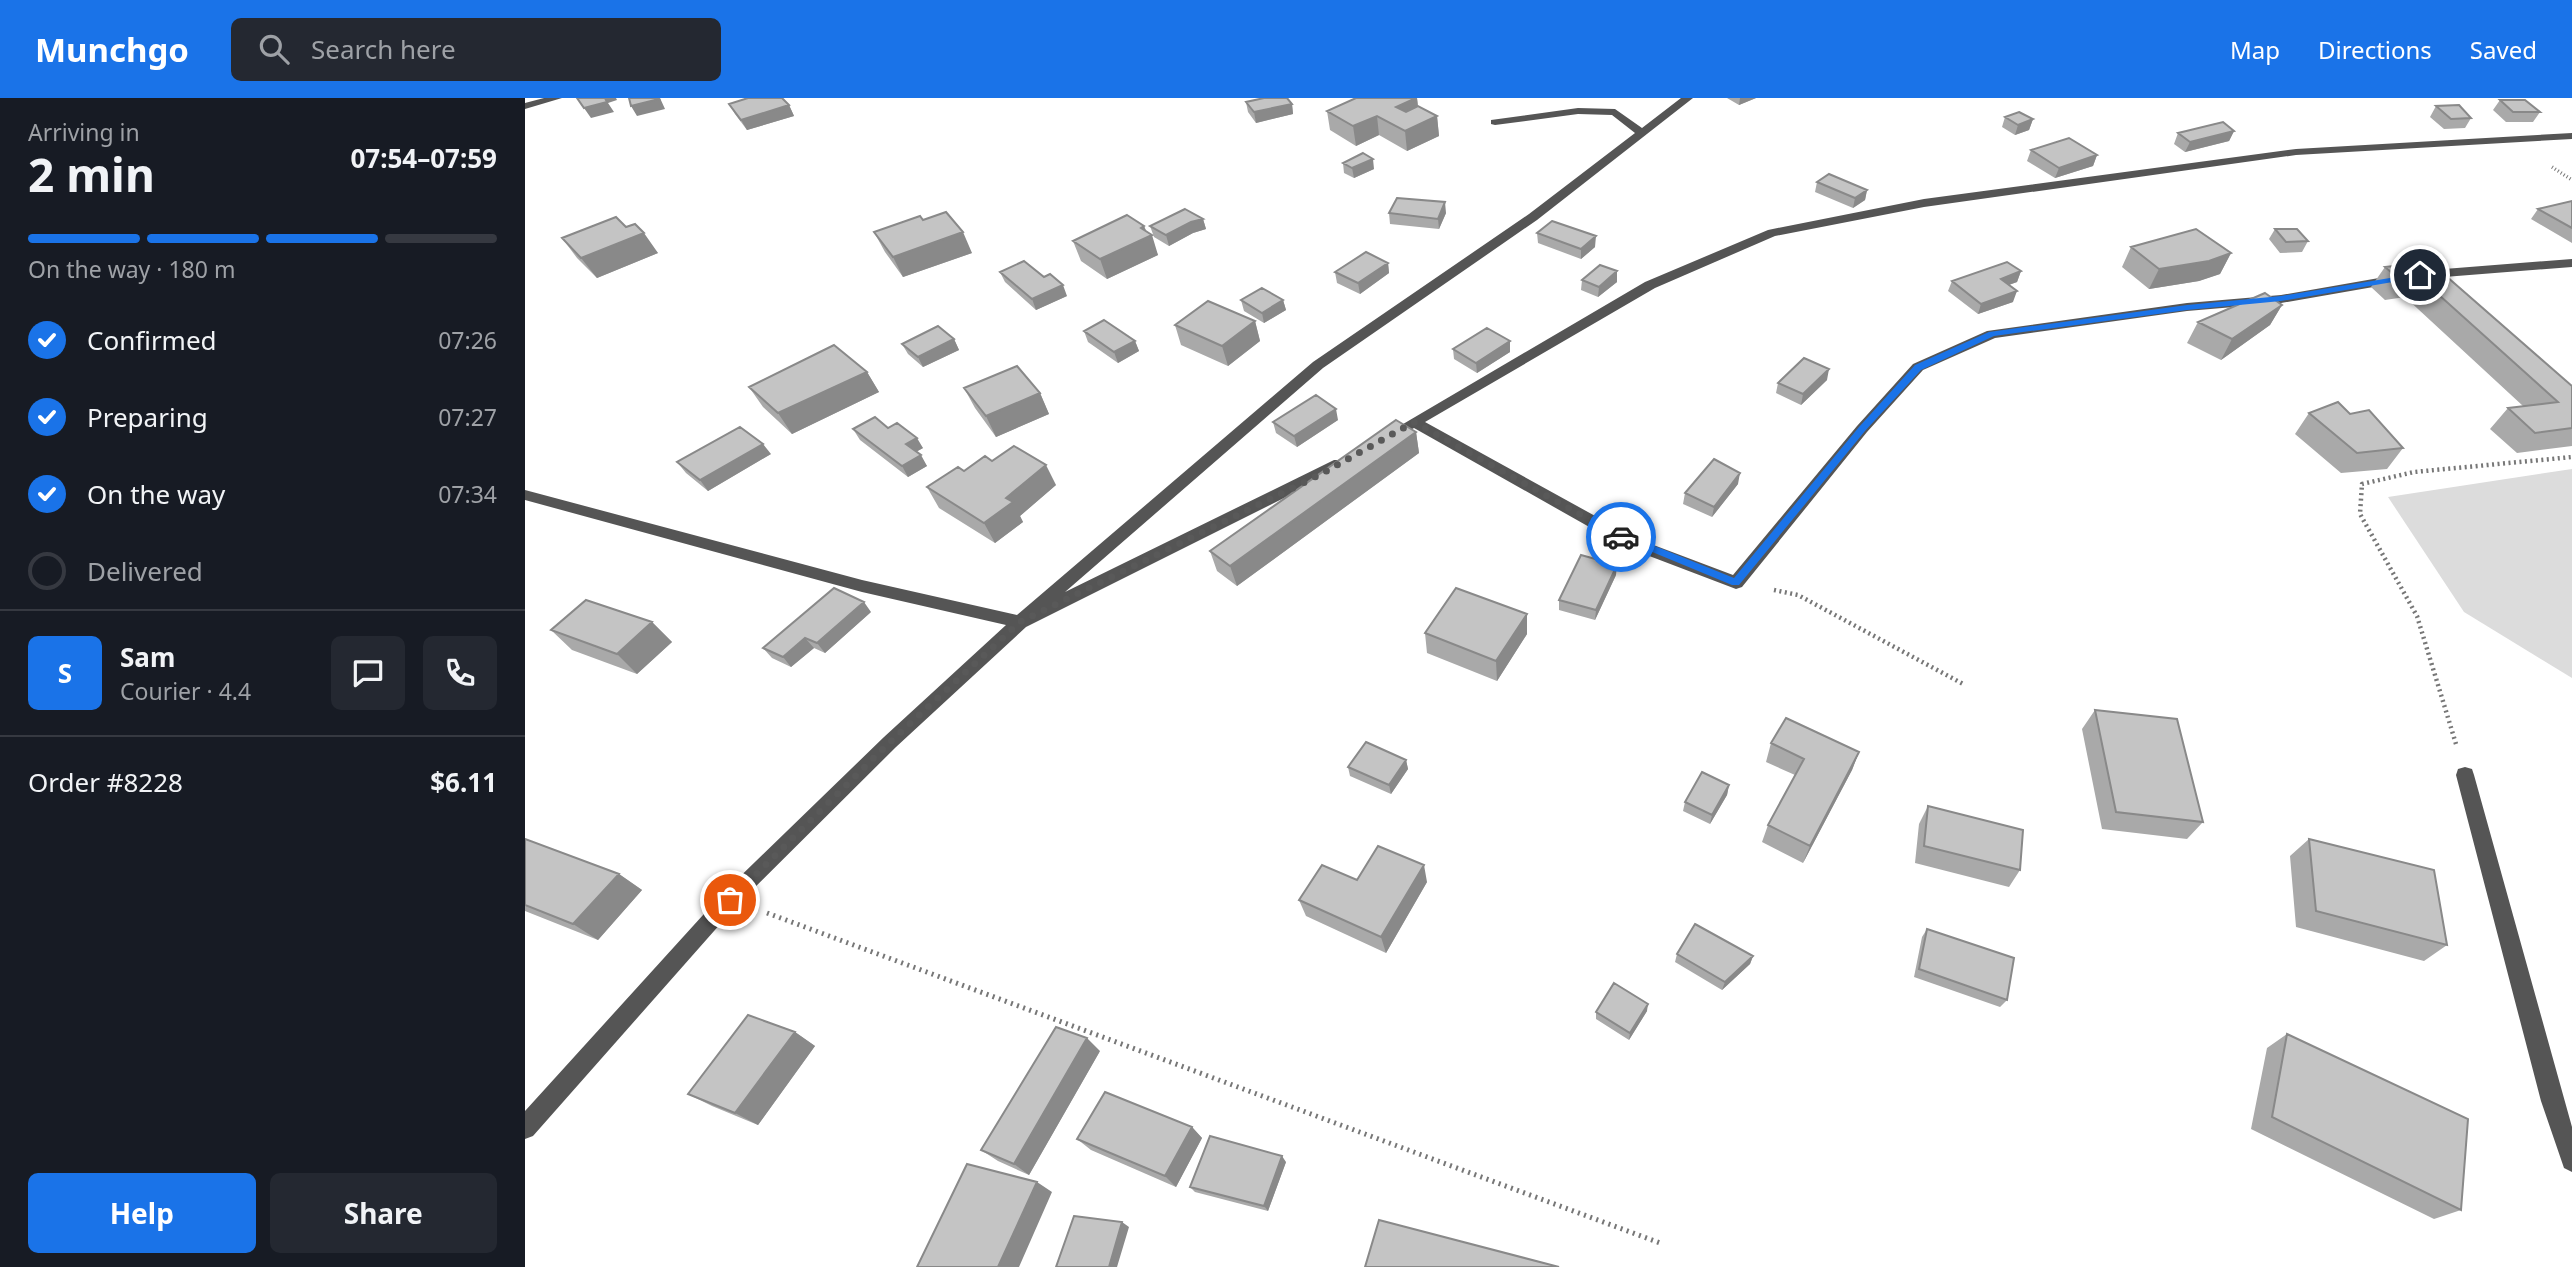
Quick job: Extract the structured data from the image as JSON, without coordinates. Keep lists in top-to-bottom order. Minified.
{"page":{"header":"Munchgo","search":"Search here","nav":["Map","Directions","Saved"],"heading":["2 min","Arriving in","07:54–07:59"],"panel":["Sam","Courier · 4.4","Order #8228","$6.11"],"bar":"On the way · 180 m","list":[["Confirmed","07:26"],["Preparing","07:27"],["On the way","07:34"],"Delivered"],"round":"S","buttons":["Help","Share"]}}
